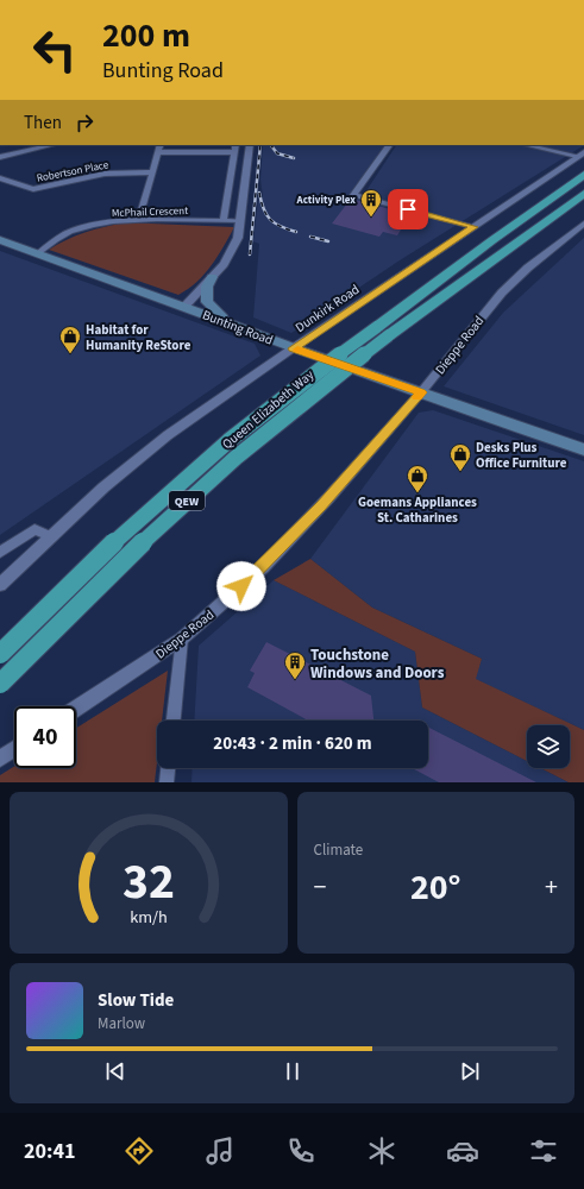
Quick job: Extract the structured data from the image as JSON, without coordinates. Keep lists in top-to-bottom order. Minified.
{"streets":{"highway":["Queen Elizabeth Way","QEW"],"main road":["Bunting Road"],"street":["Robertson Place","McPhail Crescent","Dunkirk Road","Dieppe Road"]},"crossings":[["McPhail Crescent","Bunting Road"],["Dunkirk Road","Bunting Road"],["Bunting Road","Dieppe Road"]],"places":{"building":["Activity Plex","Touchstone Windows and Doors"],"shop":["Habitat for Humanity ReStore","Desks Plus Office Furniture","Goemans Appliances St. Catharines"]},"page":{"turn":["200 m","Bunting Road"],"then":"Then","limit":"40","trip":"20:43 · 2 min · 620 m","tile":"Climate","heat":["−","20°","+"],"song":["Slow Tide","Marlow"],"tabs":"20:41","gauge":["32","km/h"]}}
